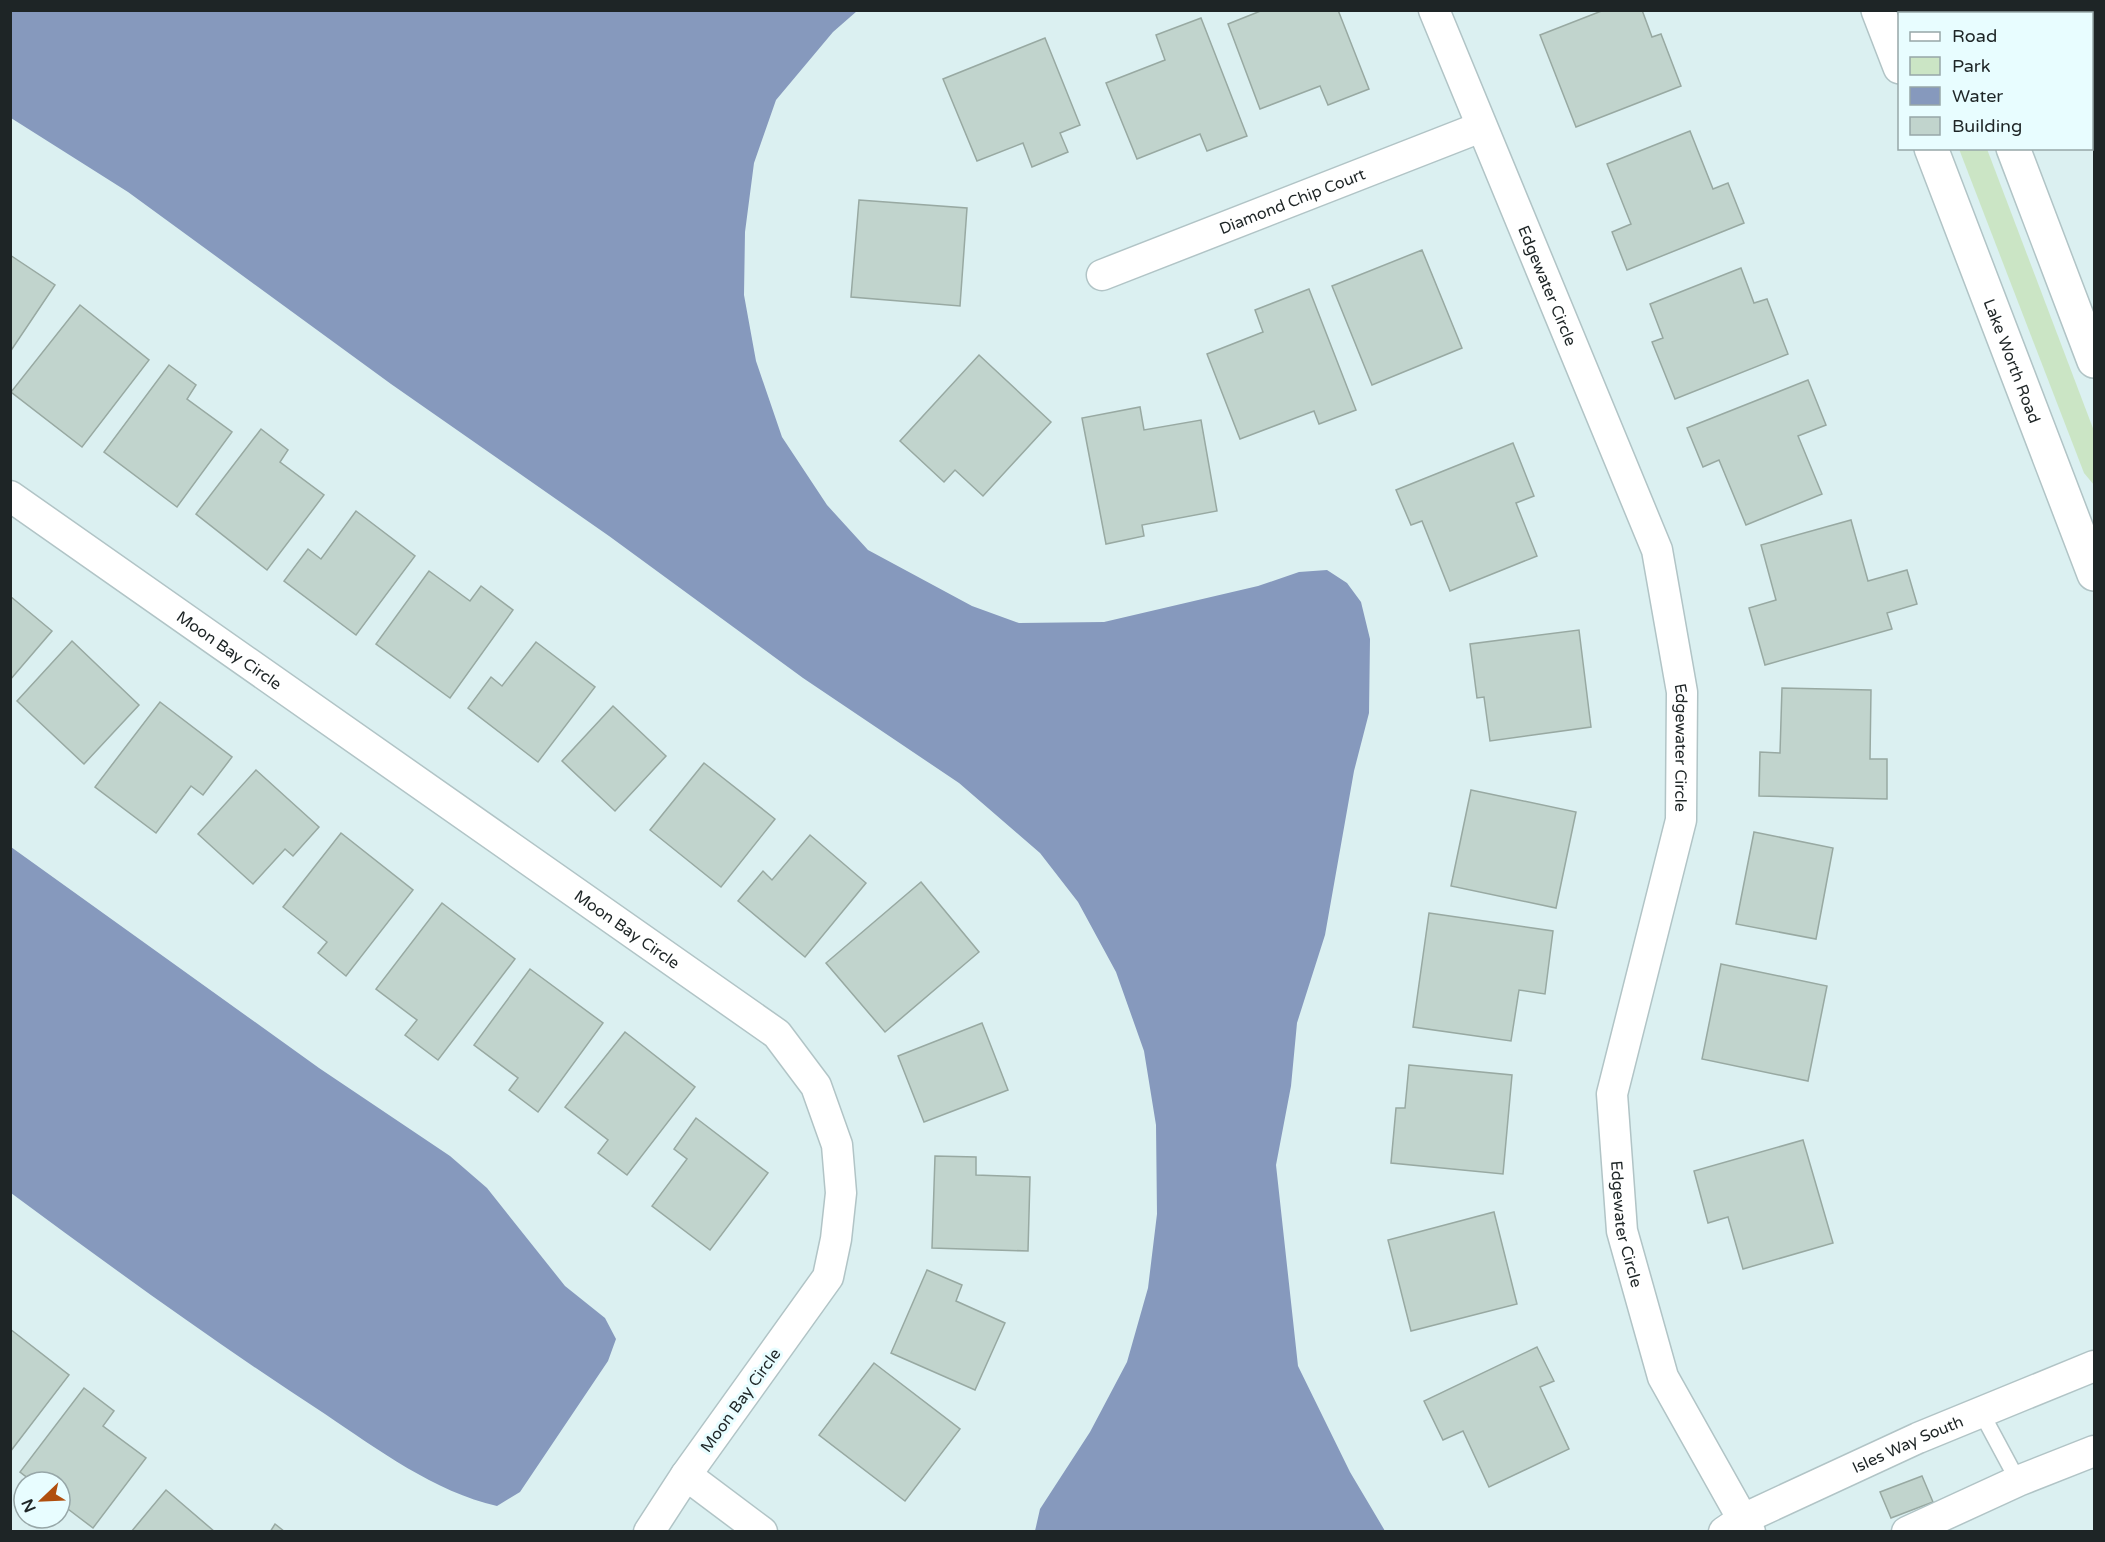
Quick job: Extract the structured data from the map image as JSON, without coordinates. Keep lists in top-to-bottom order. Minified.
{"streets":{"street":["Diamond Chip Court","Edgewater Circle","Lake Worth Road","Moon Bay Circle","Isles Way South"]},"crossings":[["Diamond Chip Court","Edgewater Circle"],["Edgewater Circle","Isles Way South"]],"legend":["Road","Park","Water","Building"],"north":"bottom left"}
